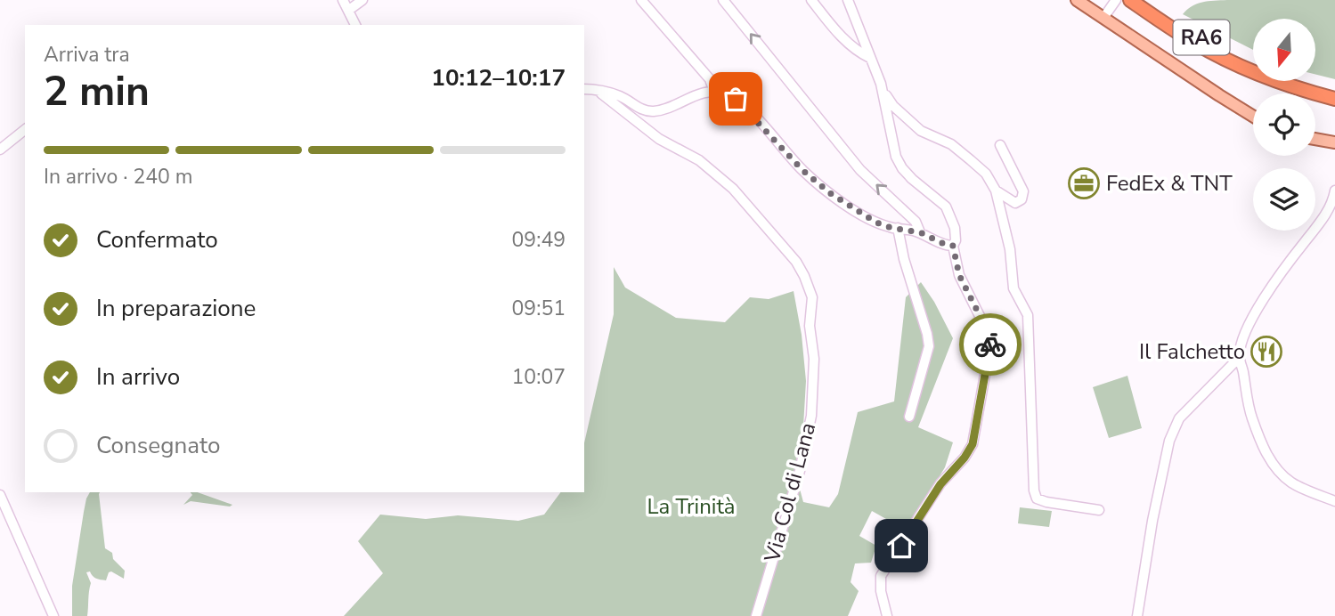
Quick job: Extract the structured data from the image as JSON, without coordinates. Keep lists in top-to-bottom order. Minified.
{"streets":{"highway":["RA6"],"street":["Via Col di Lana"]},"parks":["La Trinità"],"places":{"office":["FedEx & TNT"],"restaurant":["Il Falchetto"]},"north":"bottom","page":{"heading":["2 min","Arriva tra","10:12–10:17"],"bar":"In arrivo · 240 m","list":[["Confermato","09:49"],["In preparazione","09:51"],["In arrivo","10:07"],"Consegnato"]}}
